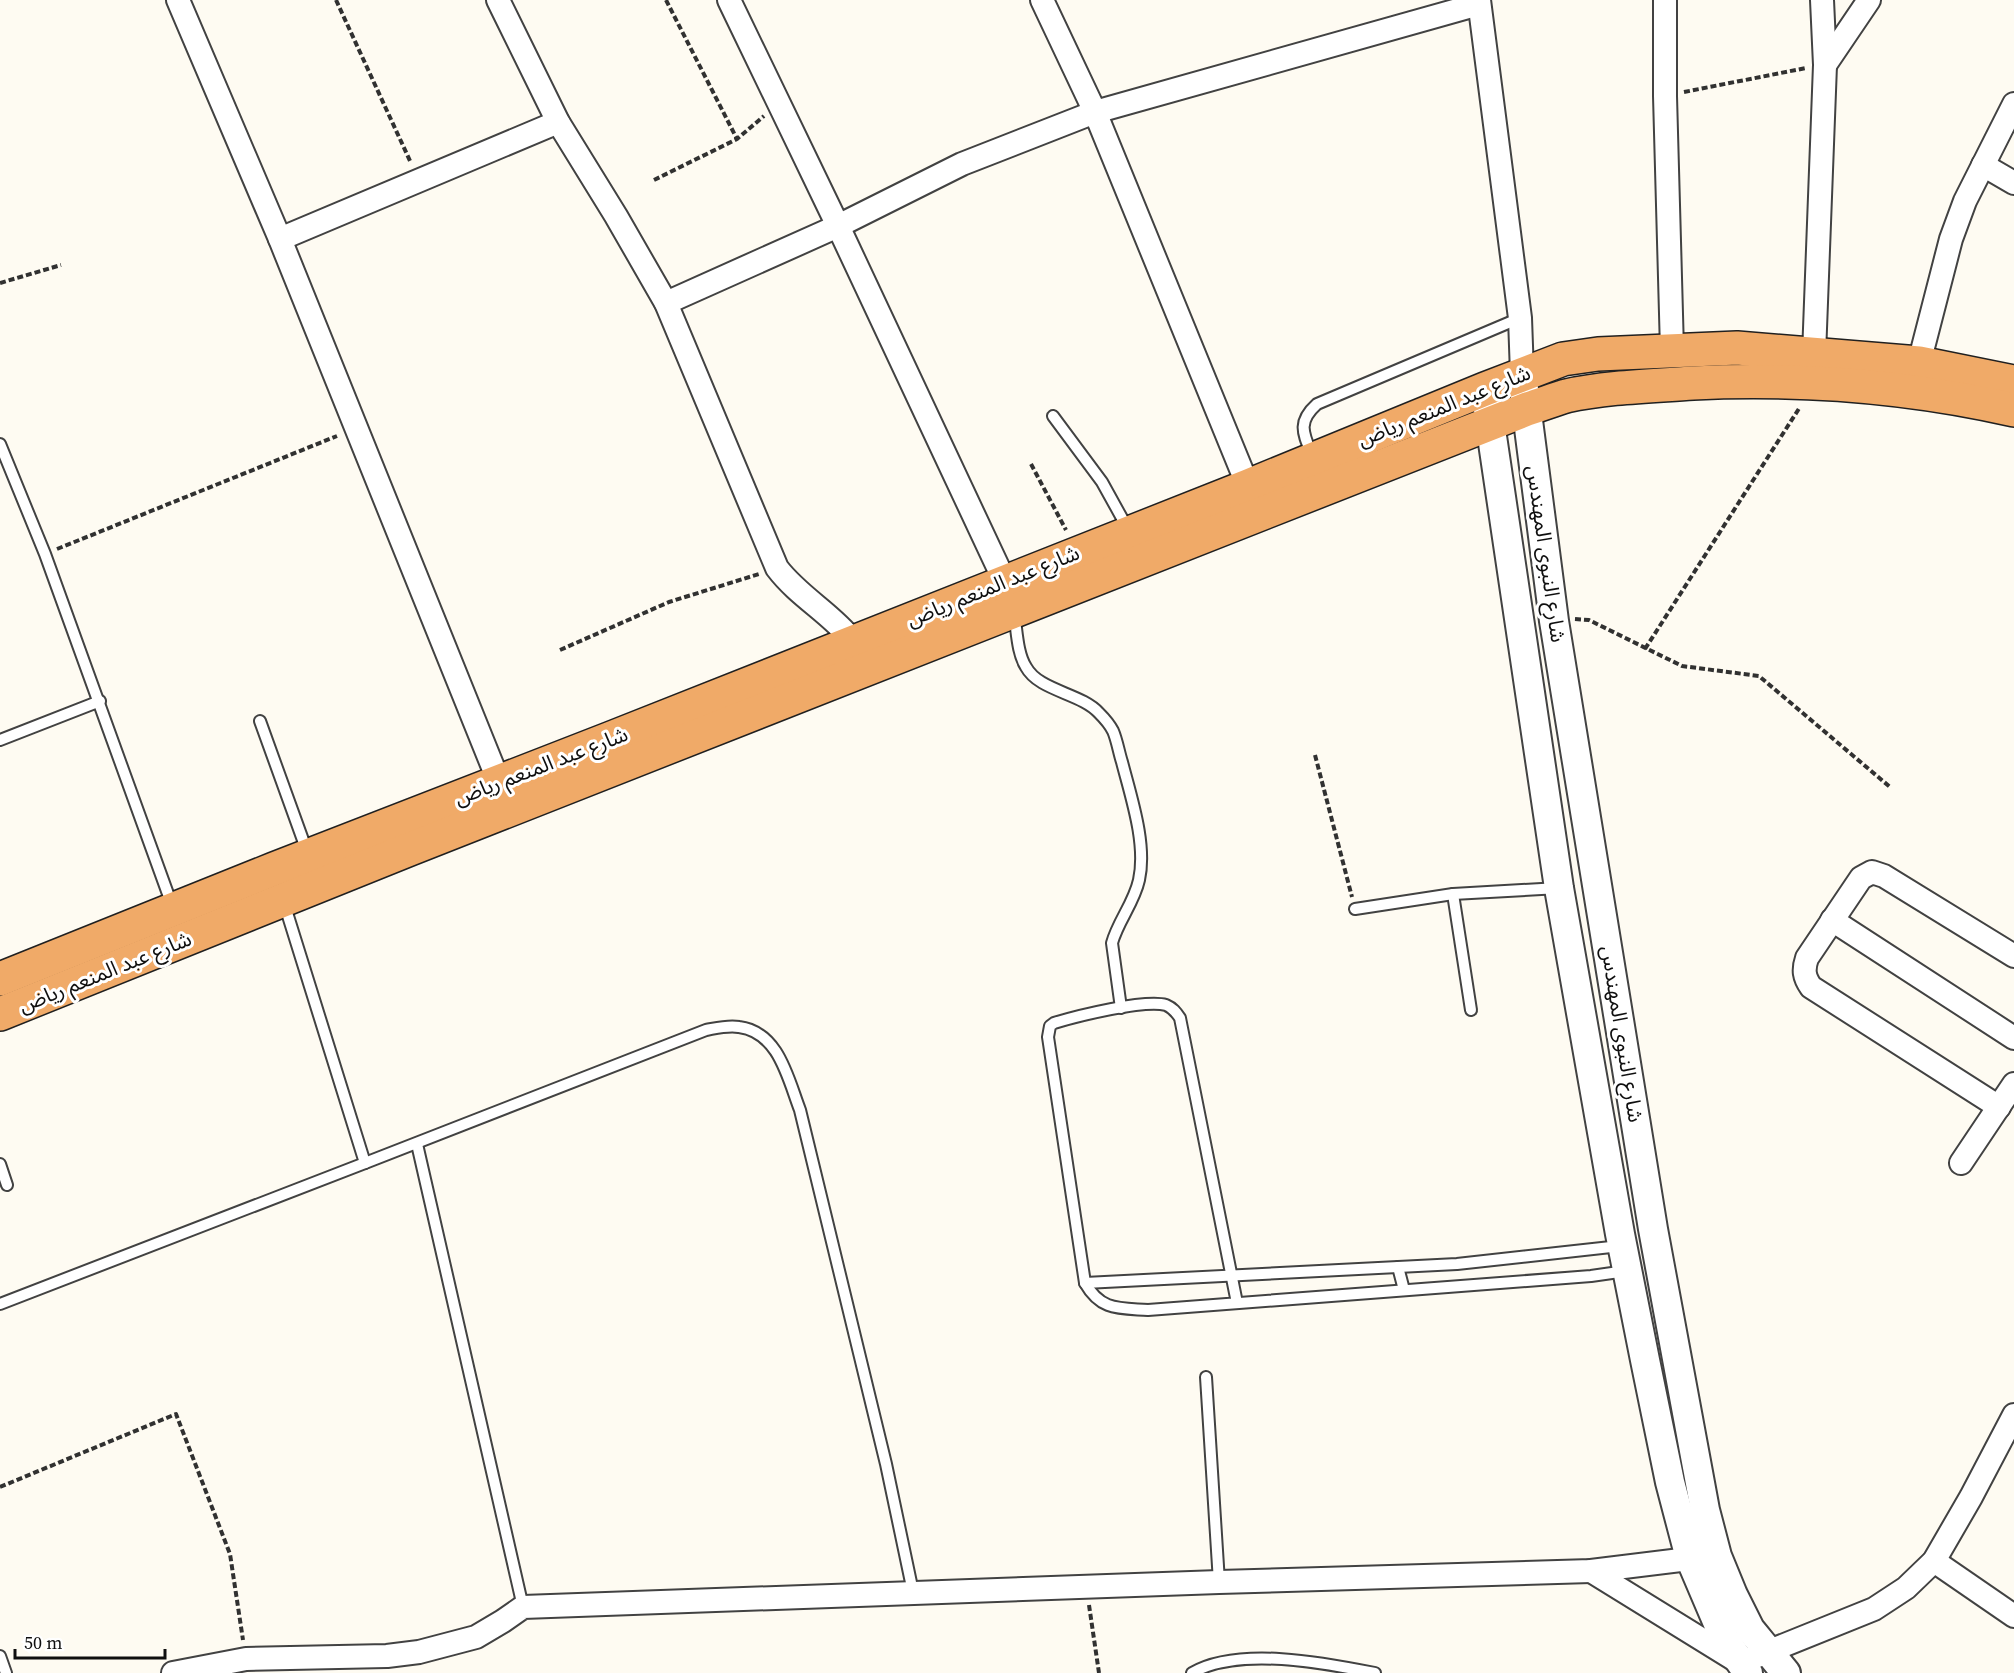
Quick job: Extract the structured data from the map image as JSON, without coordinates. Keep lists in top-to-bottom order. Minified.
{"streets":{"highway":["شارع عبد المنعم رياض"],"street":["شارع النبوى المهندس"]},"crossings":[["شارع عبد المنعم رياض","شارع النبوى المهندس"]],"scale_bar":"50 m"}
